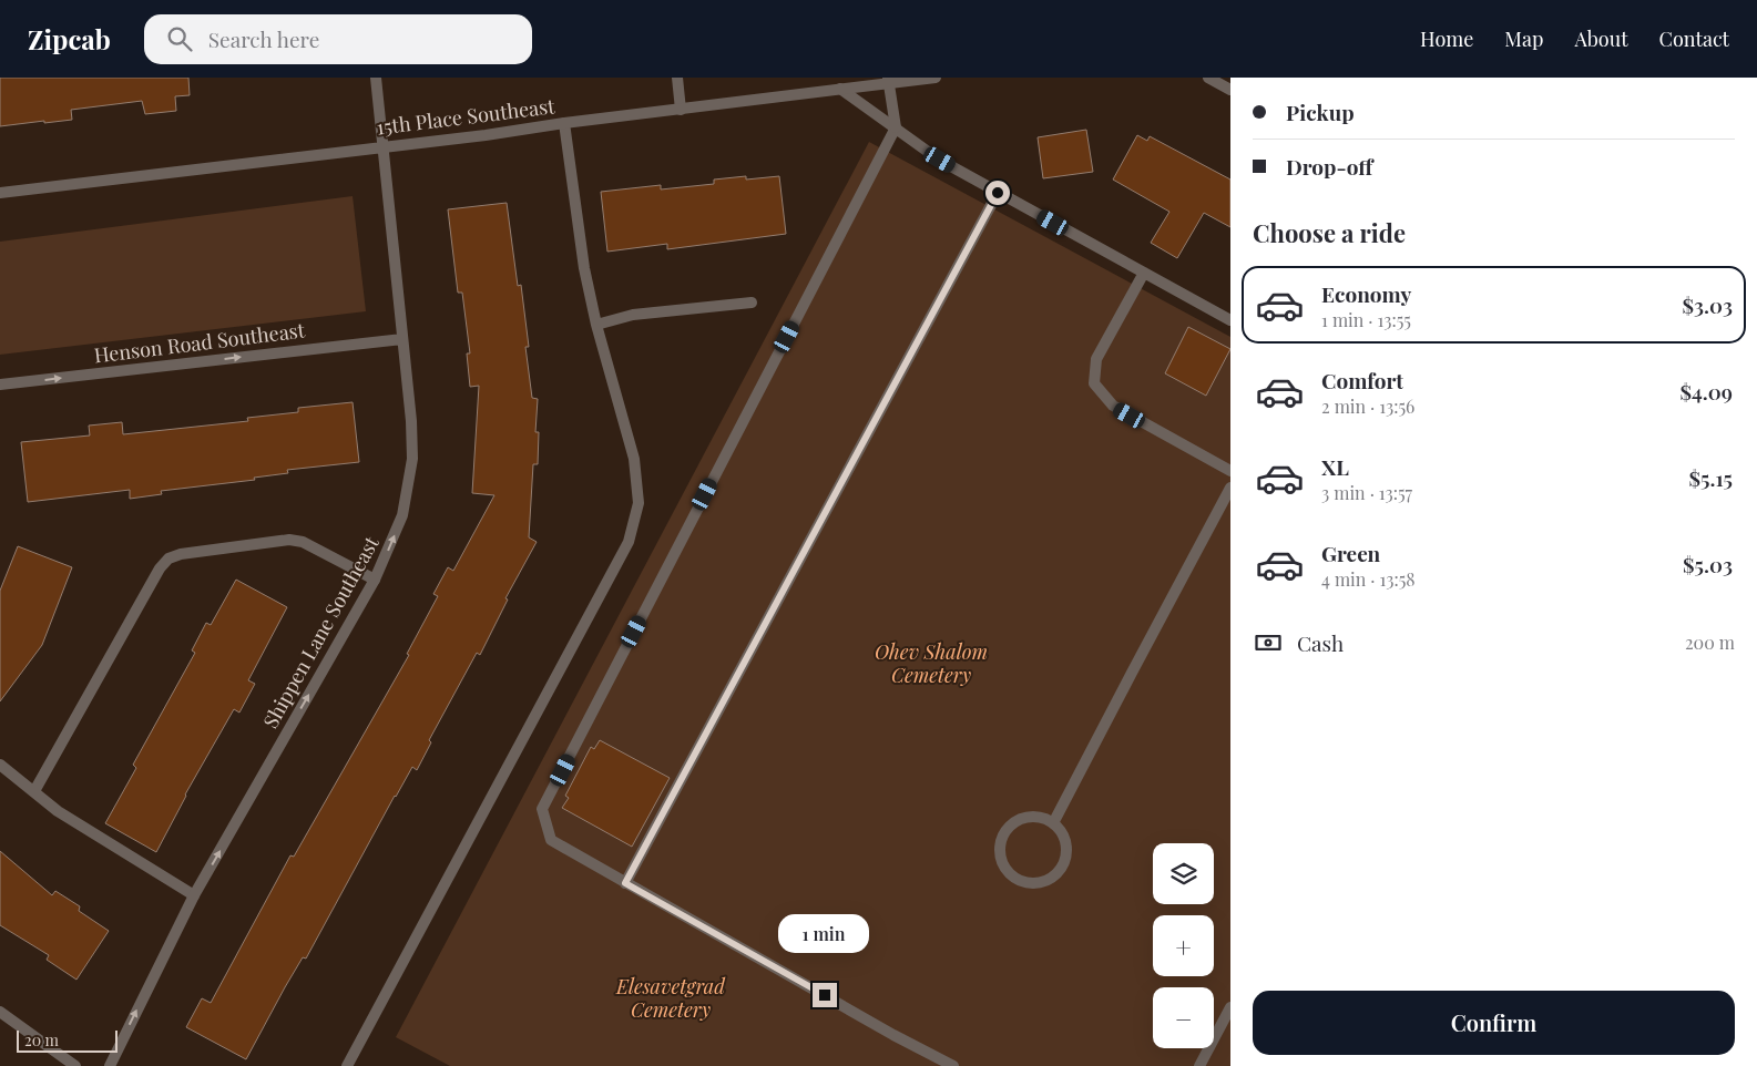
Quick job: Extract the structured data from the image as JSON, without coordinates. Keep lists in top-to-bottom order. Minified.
{"streets":{"street":["15th Place Southeast","Henson Road Southeast","Shippen Lane Southeast"]},"crossings":[["15th Place Southeast","Shippen Lane Southeast"],["Henson Road Southeast","Shippen Lane Southeast"]],"one_way":["Henson Road Southeast","Shippen Lane Southeast"],"parks":["Ohev Shalom Cemetery","Elesavetgrad Cemetery"],"scale_bar":"20 m","page":{"header":"Zipcab","search":"Search here","nav":["Home","Map","About","Contact"],"banner":["Pickup","Drop-off"],"heading":"Choose a ride","list":[{"name":"Economy","note":"1 min · 13:55","value":"$3.03"},{"name":"Comfort","note":"2 min · 13:56","value":"$4.09"},{"name":"XL","note":"3 min · 13:57","value":"$5.15"},{"name":"Green","note":"4 min · 13:58","value":"$5.03"}],"pay":["Cash","200 m"],"map_buttons":["+","−"],"bubble":"1 min","buttons":"Confirm","scale":"20 m"}}
